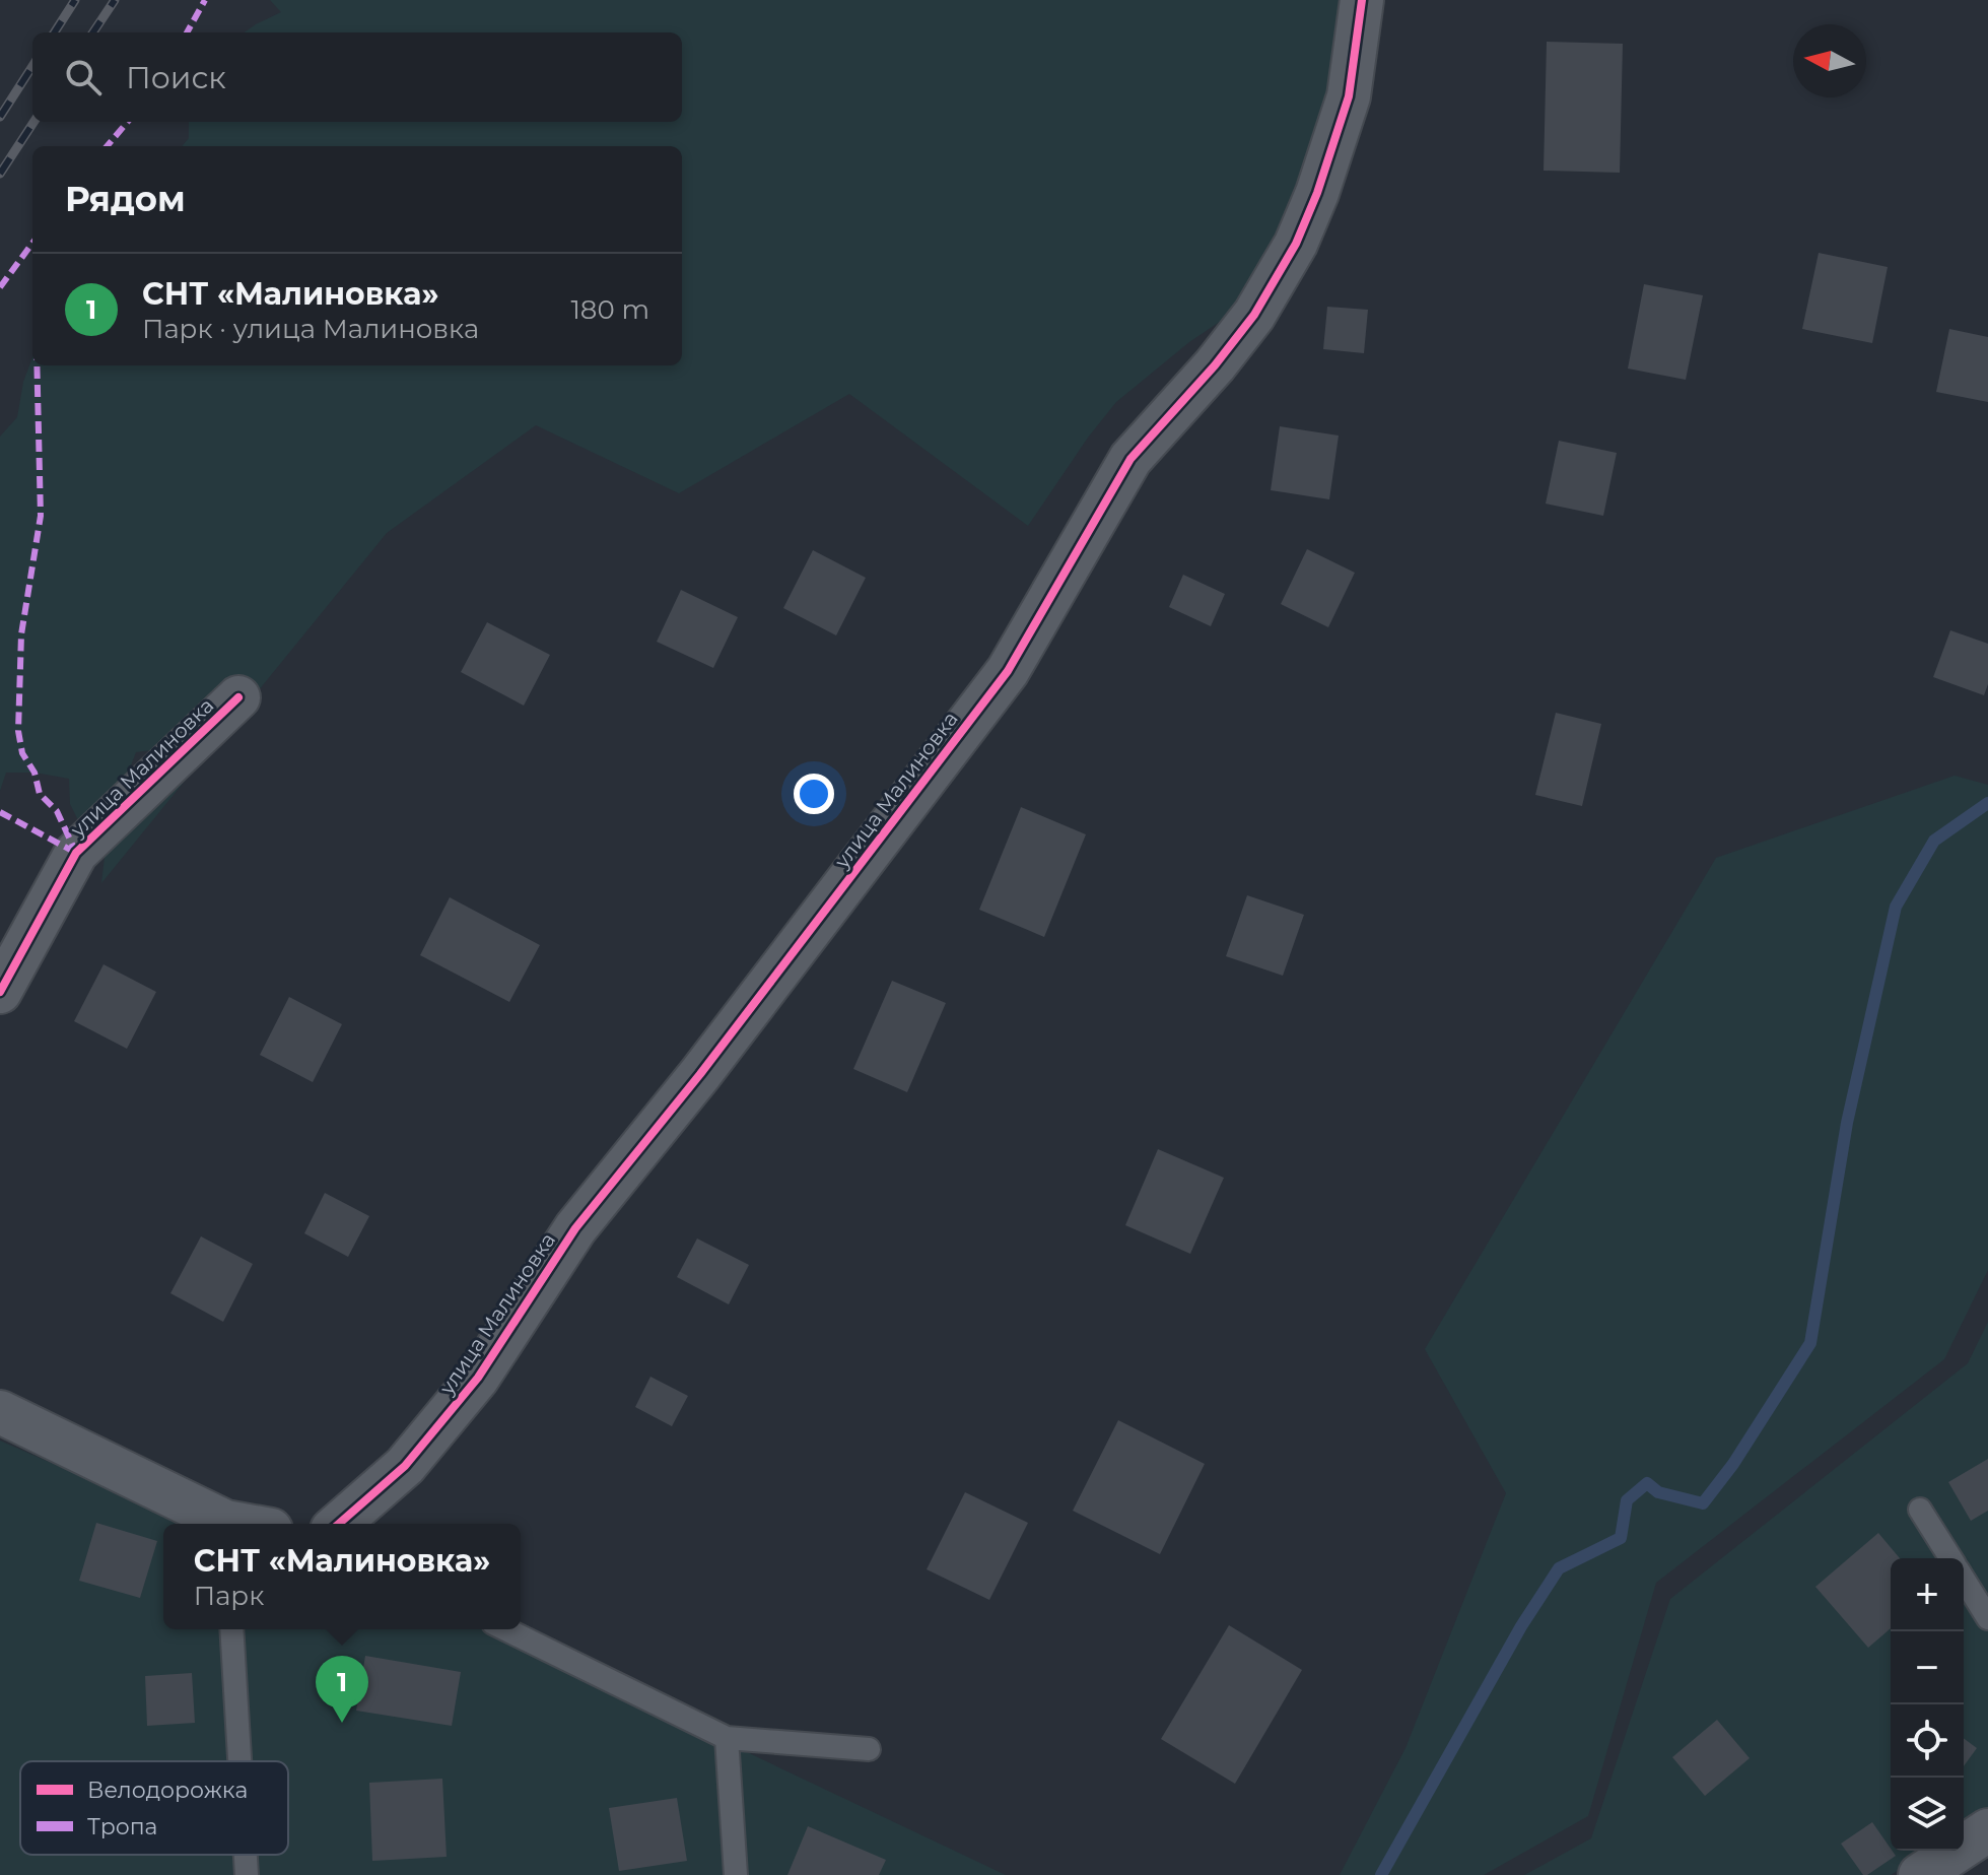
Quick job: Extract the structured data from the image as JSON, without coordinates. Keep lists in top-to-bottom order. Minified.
{"streets":{"street":["улица Малиновка"]},"legend":["Велодорожка","Тропа"],"north":"left","page":{"search":"Поиск","heading":"Рядом","list":[{"mark":"1","name":"СНТ «Малиновка»","note":"Парк · улица Малиновка","value":"180 m"}],"popup":["СНТ «Малиновка»","Парк"],"map_buttons":["+","−"],"pins":"1"}}
